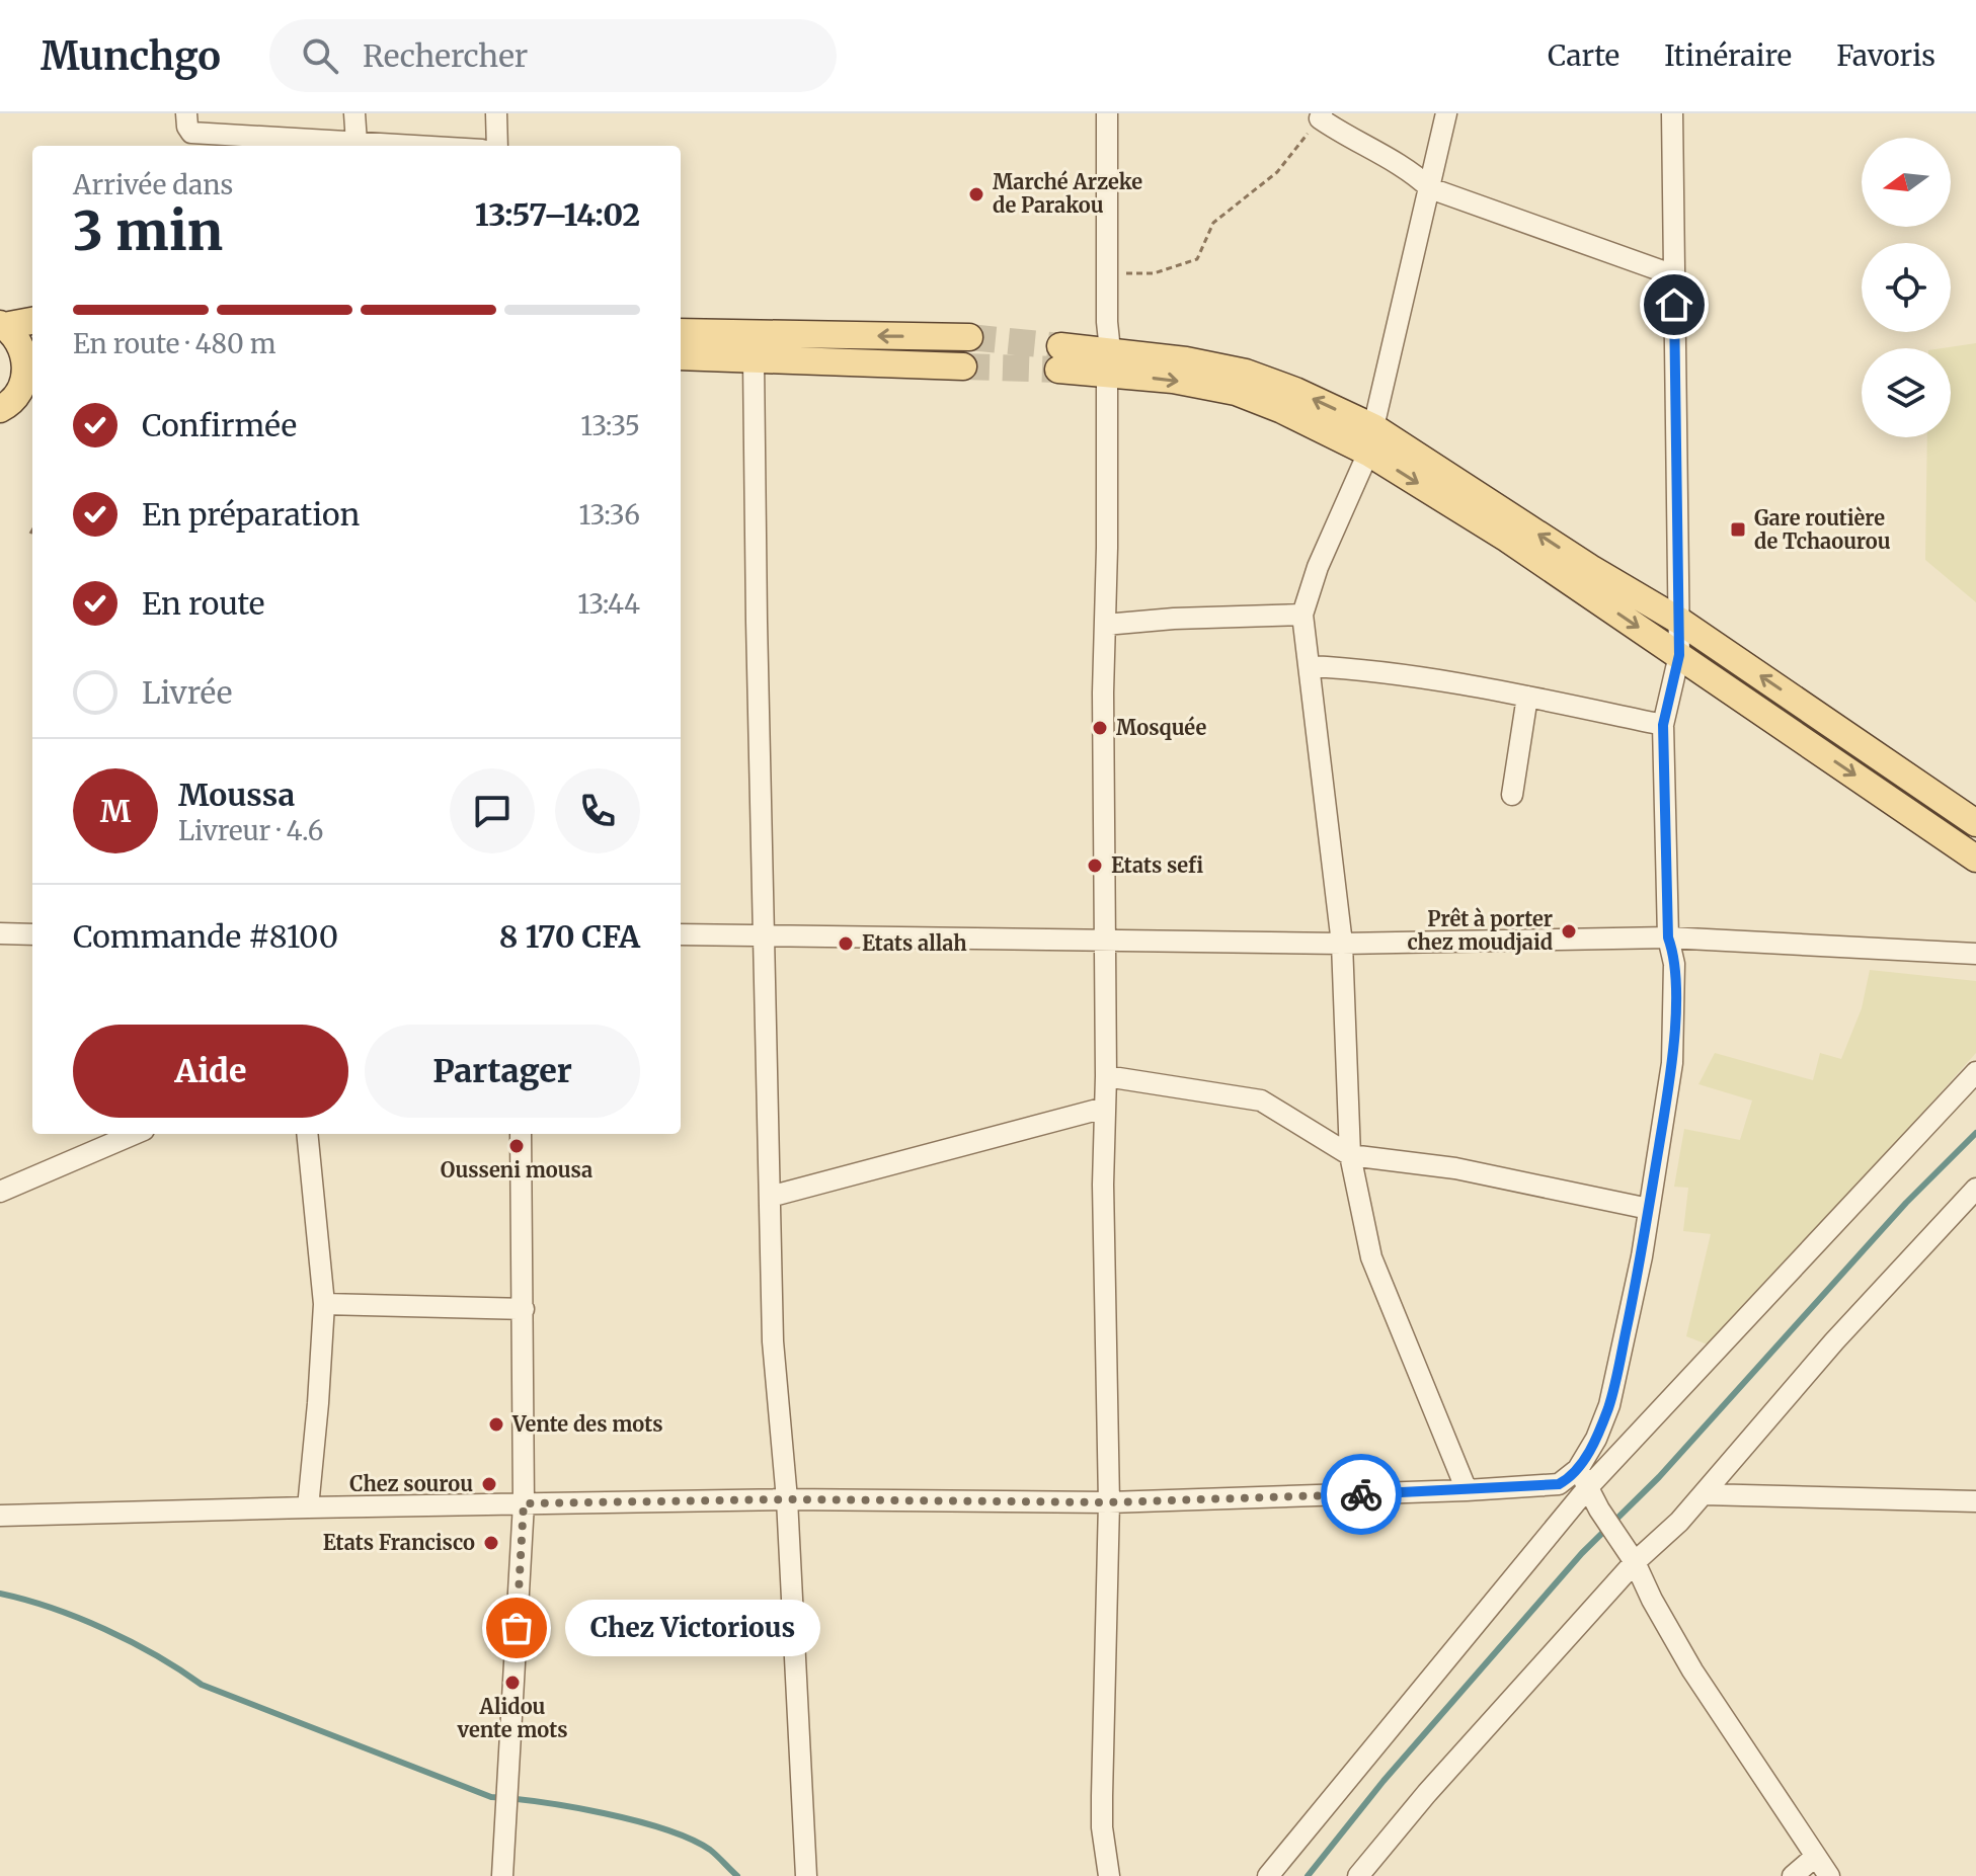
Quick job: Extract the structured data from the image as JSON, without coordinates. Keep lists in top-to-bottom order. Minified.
{"places":{"other":["Marché Arzeke de Parakou","Mosquée","Etats sefi","Prêt à porter chez moudjaid","Etats allah","Ousseni mousa","Vente des mots","Chez sourou","Etats Francisco","Chez Victorious","Alidou vente mots"],"transit":["Gare routière de Tchaourou"]},"north":"left","page":{"header":"Munchgo","search":"Rechercher","nav":["Carte","Itinéraire","Favoris"],"heading":["3 min","Arrivée dans","13:57–14:02"],"panel":["Moussa","Livreur · 4.6","Commande #8100","8 170 CFA"],"bar":"En route · 480 m","list":[["Confirmée","13:35"],["En préparation","13:36"],["En route","13:44"],"Livrée"],"round":"M","buttons":["Aide","Partager"],"bubble":"Chez Victorious"}}
